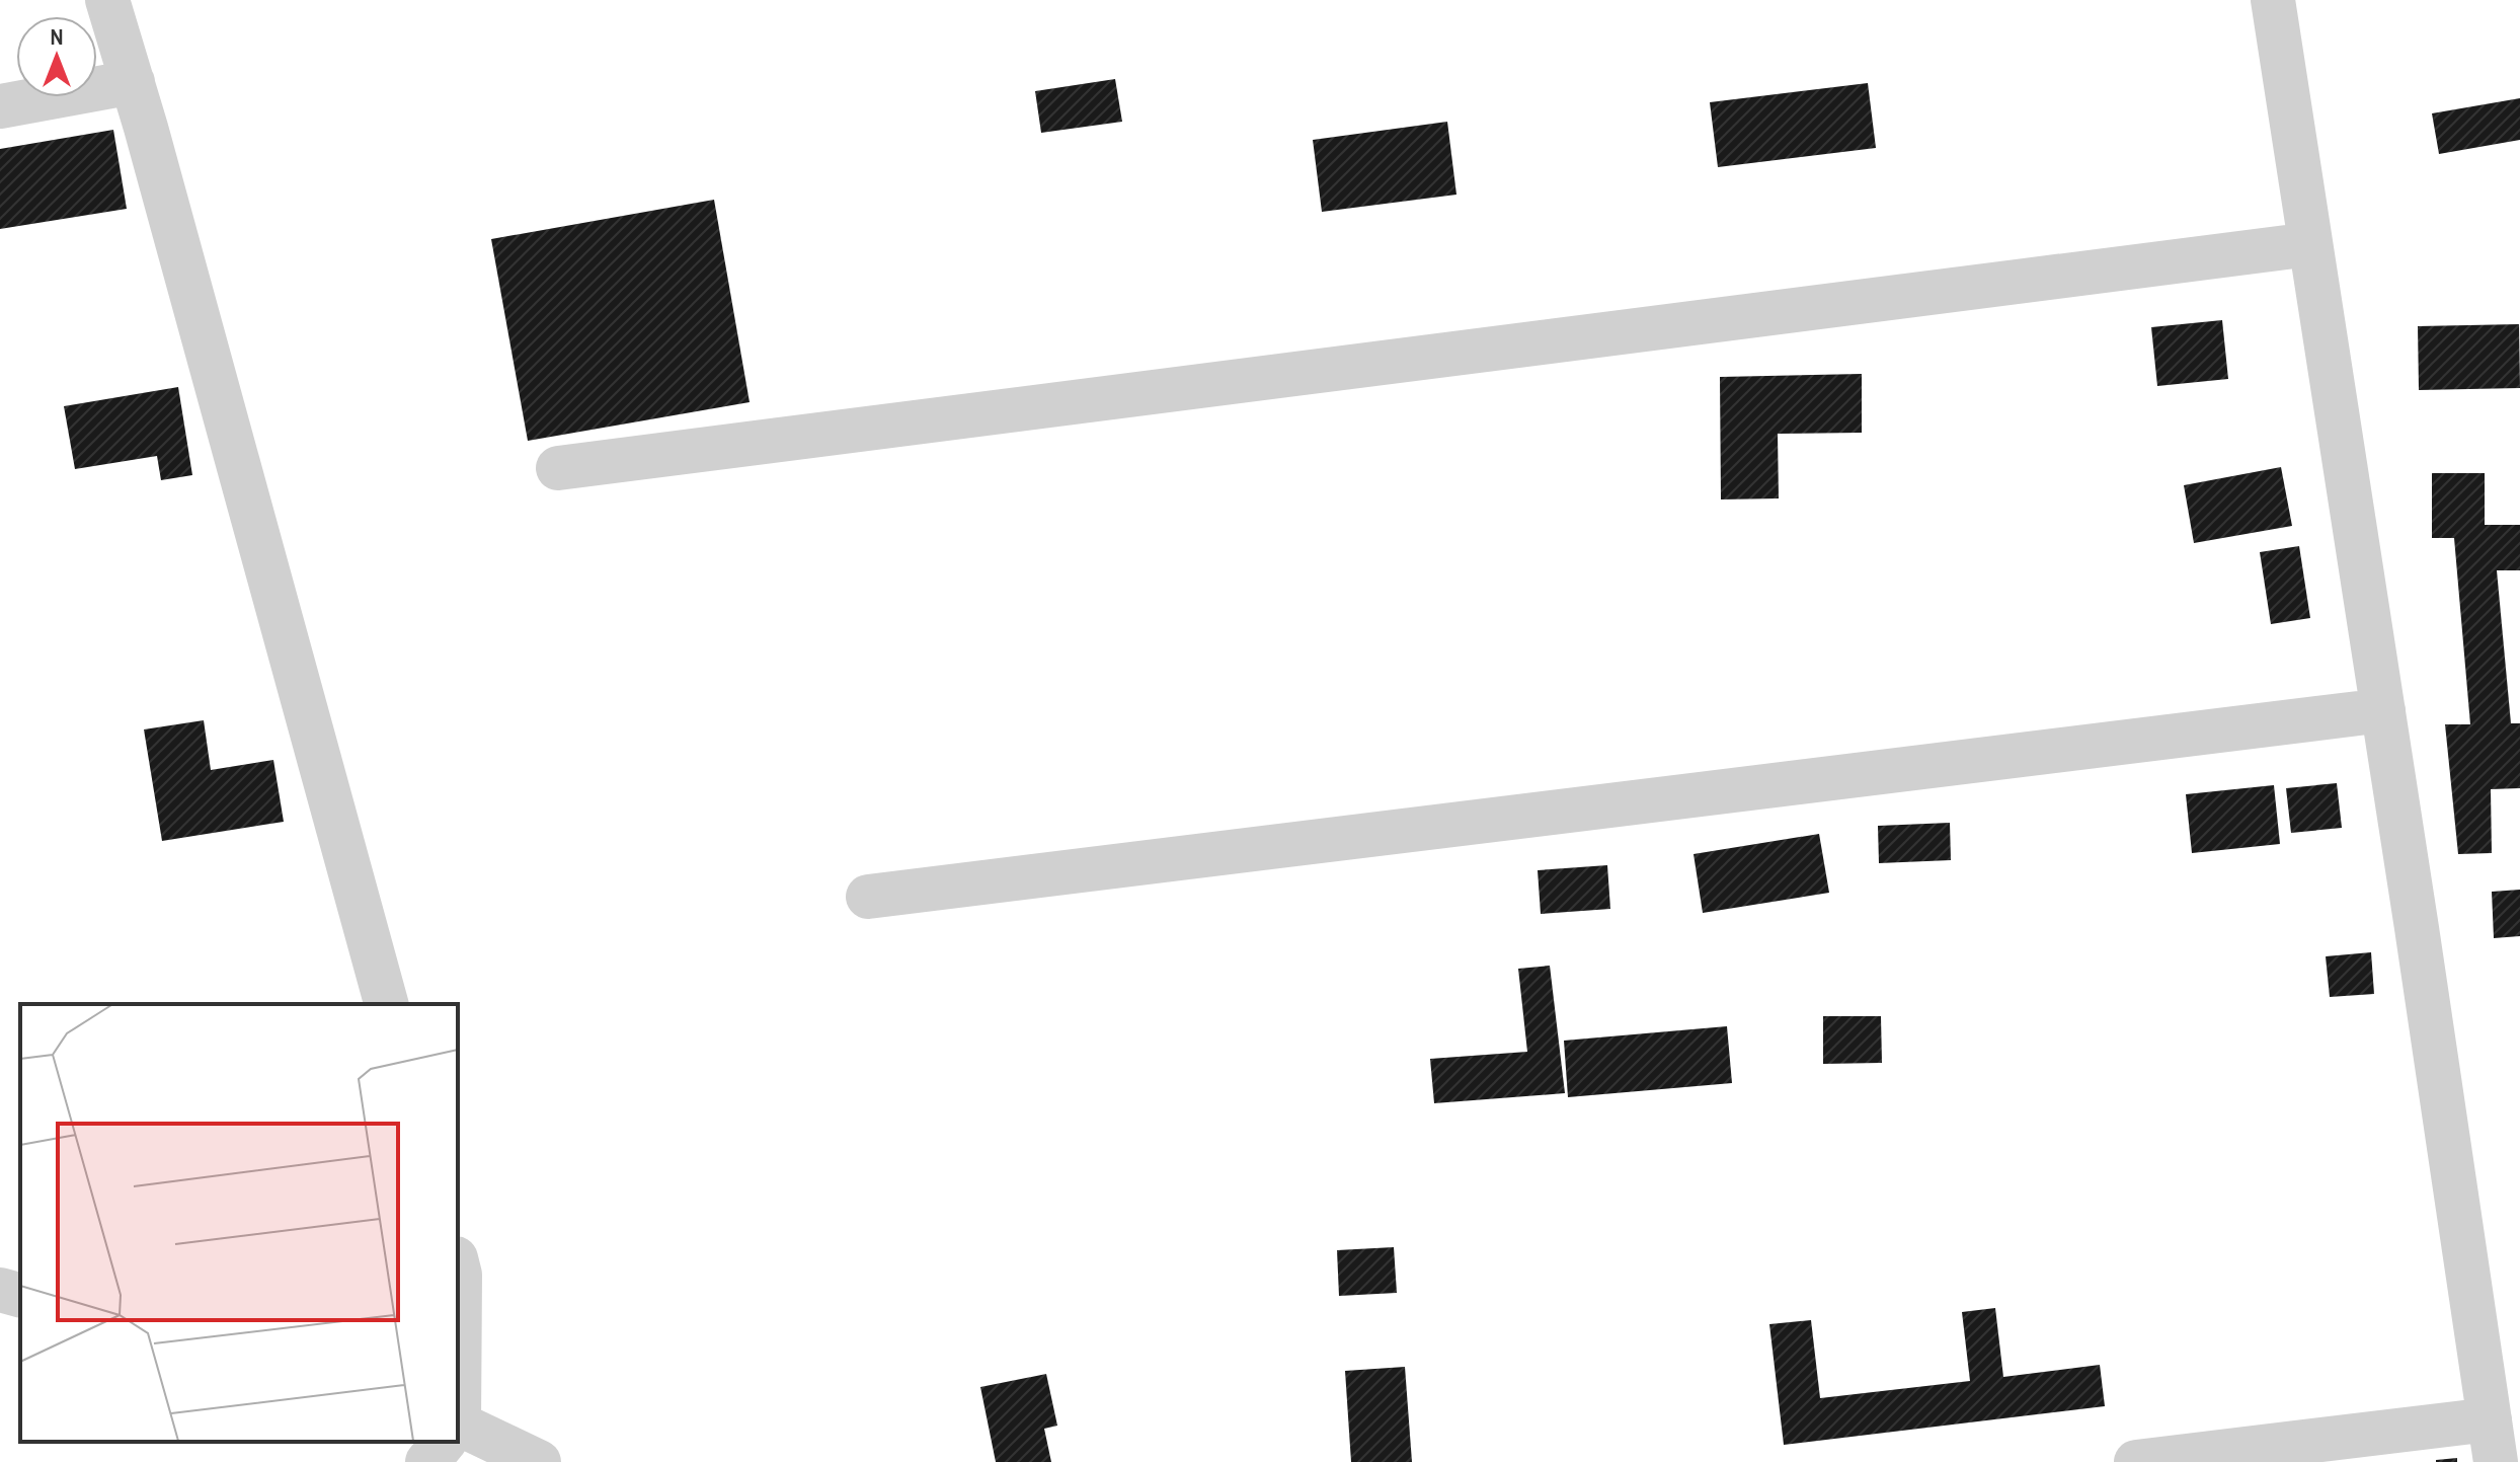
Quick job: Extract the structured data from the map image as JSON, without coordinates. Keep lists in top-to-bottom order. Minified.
{"north":"top"}
